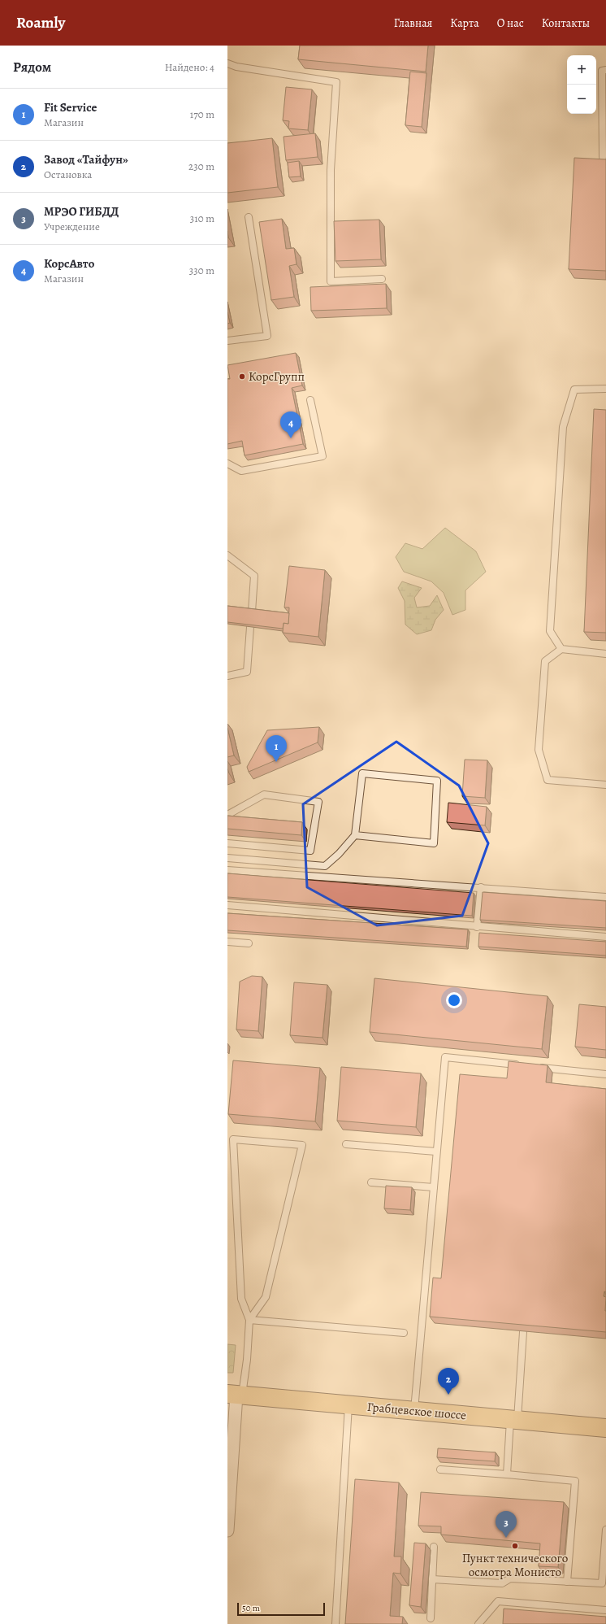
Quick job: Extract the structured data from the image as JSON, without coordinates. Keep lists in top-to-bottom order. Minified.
{"streets":{"main road":["Грабцевское шоссе"]},"places":["КорсГрупп","Пункт технического осмотра Монисто"],"scale_bar":"50 m","page":{"header":"Roamly","nav":["Главная","Карта","О нас","Контакты"],"heading":["Рядом","Найдено: 4"],"map_buttons":["+","−"],"list":[{"mark":"1","name":"Fit Service","note":"Магазин","value":"170 m"},{"mark":"2","name":"Завод «Тайфун»","note":"Остановка","value":"230 m"},{"mark":"3","name":"МРЭО ГИБДД","note":"Учреждение","value":"310 m"},{"mark":"4","name":"КорсАвто","note":"Магазин","value":"330 m"}],"pins":["4","1","2","3"],"scale":"50 m"}}
